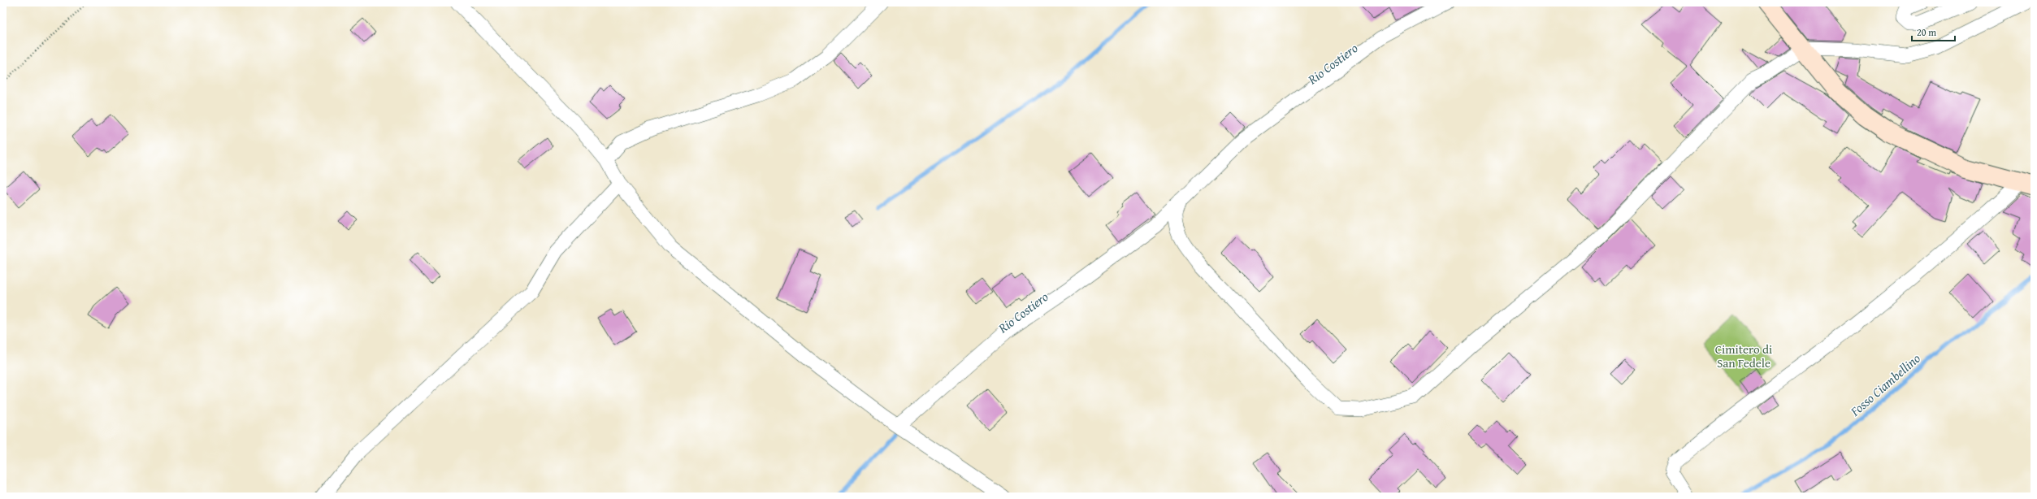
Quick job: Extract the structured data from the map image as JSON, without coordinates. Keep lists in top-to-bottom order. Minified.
{"water":["Rio Costiero","Fosso Ciambellino"],"parks":["Cimitero di San Fedele"],"scale_bar":"20 m"}
